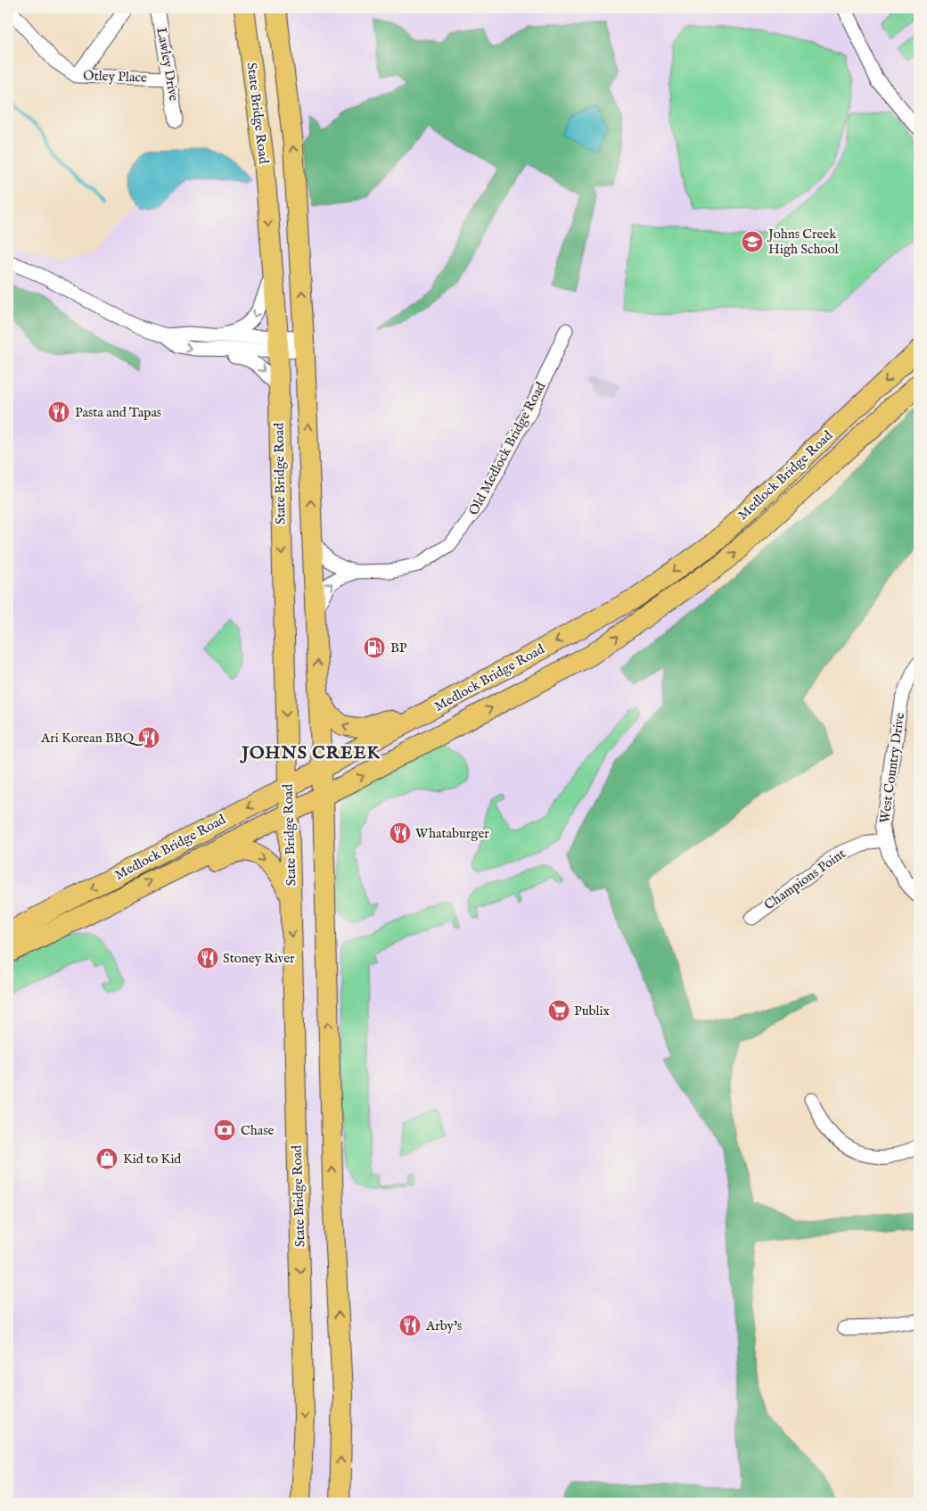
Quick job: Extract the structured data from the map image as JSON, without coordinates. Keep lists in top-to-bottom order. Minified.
{"streets":{"highway":["State Bridge Road","Medlock Bridge Road"],"street":["Lawley Drive","Otley Place","Old Medlock Bridge Road","West Country Drive","Champions Point"]},"crossings":[["Lawley Drive","Otley Place"],["State Bridge Road","Medlock Bridge Road"],["West Country Drive","Champions Point"]],"districts":["JOHNS CREEK"],"places":{"school or university":["Johns Creek High School"],"restaurant":["Pasta and Tapas","Ari Korean BBQ","Whataburger","Stoney River","Arby's"],"fuel station":["BP"],"supermarket":["Publix"],"bank":["Chase"],"shop":["Kid to Kid"]}}
